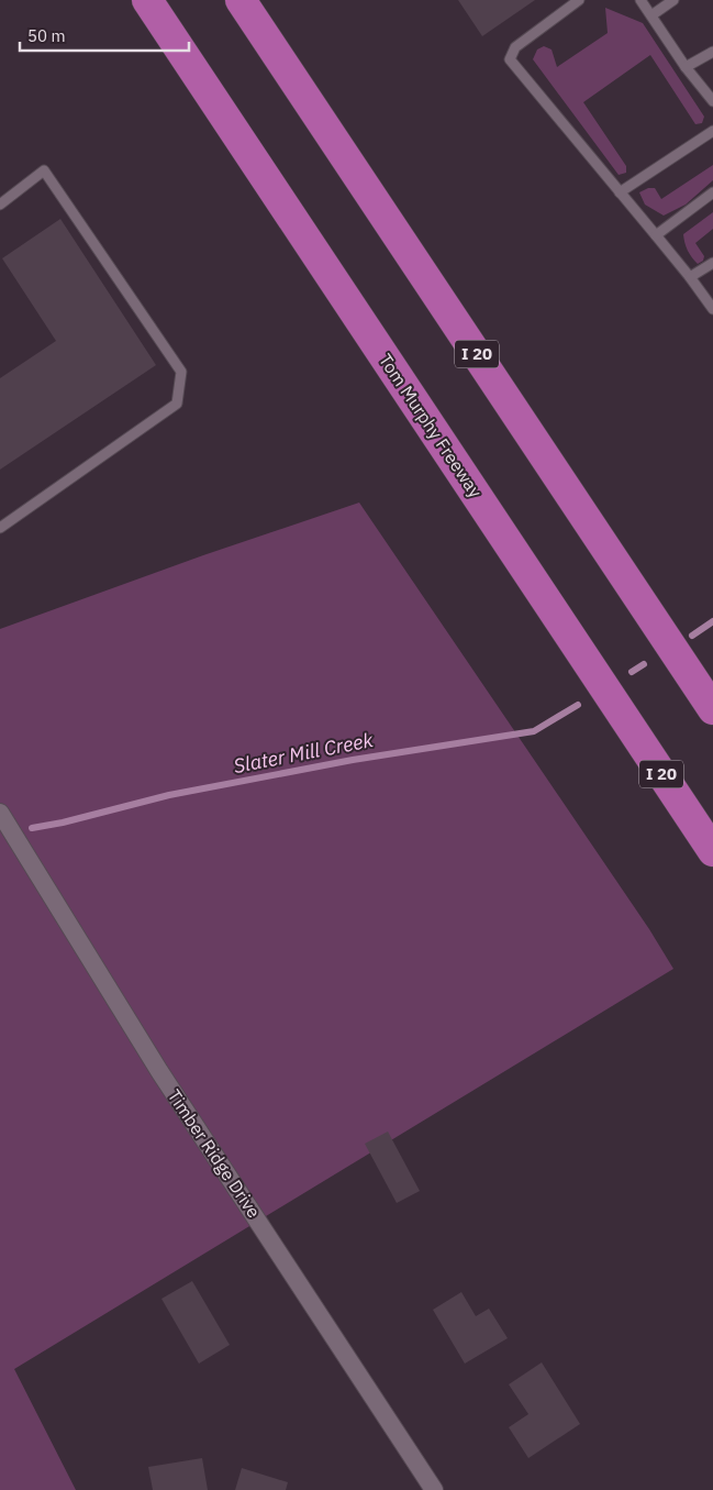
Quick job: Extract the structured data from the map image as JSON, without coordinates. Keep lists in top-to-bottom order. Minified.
{"streets":{"highway":["I 20","Tom Murphy Freeway"],"street":["Timber Ridge Drive"]},"water":["Slater Mill Creek"],"scale_bar":"50 m"}
